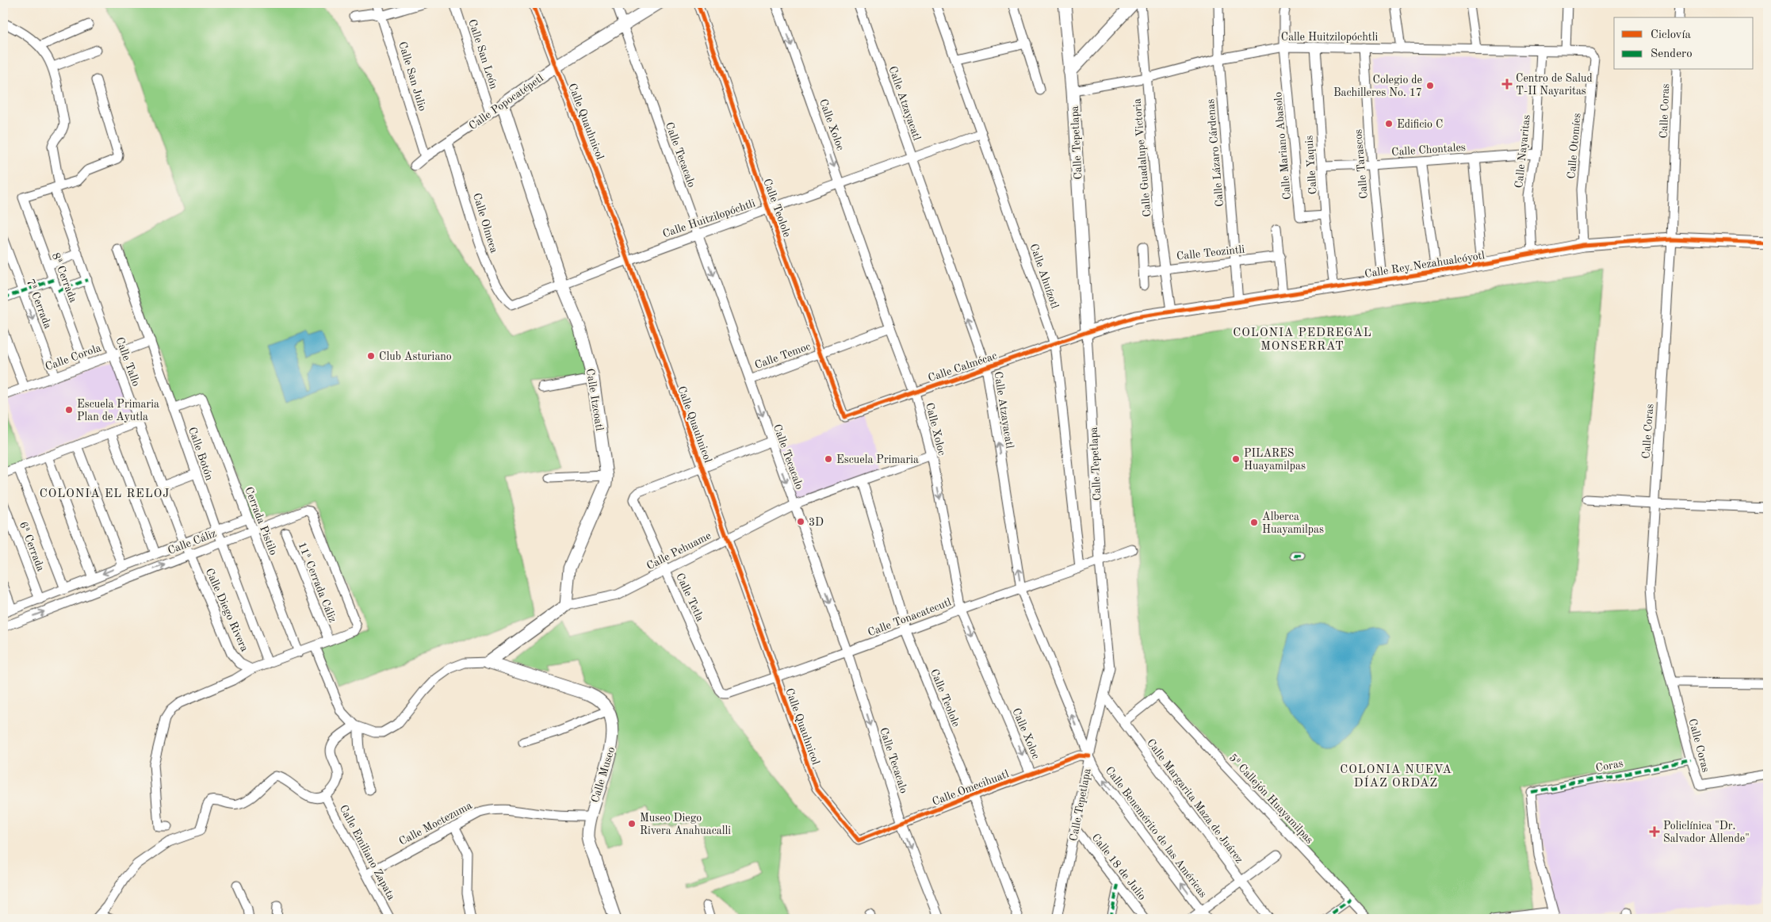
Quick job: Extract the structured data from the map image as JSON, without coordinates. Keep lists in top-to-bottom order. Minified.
{"streets":{"street":["Calle Huitzilopóchtli","Calle San León","Calle San Julio","Calle Popocatépetl","Calle Atzayacatl","Calle Coras","Calle Quauhnicol","Calle Xoloc","Calle Tepetlapa","Calle Mariano Abasolo","Calle Otomíes","Calle Chontales","Calle Nayaritas","Calle Lázaro Cárdenas","Calle Tecacalo","Calle Guadalupe Victoria","Calle Tarascos","Calle Yaquis","Calle Teolole","Calle Olmeca","Calle Teozintli","Calle Rey Nezahualcóyotl","Calle Ahuízotl","8ª Cerrada","7ª Cerrada","Calle Temoc","Calle Corola","Calle Tallo","Calle Calmécac","Calle Itzcoatl","Calle Botón","Cerrada Pistilo","Calle Cáliz","6ª Cerrada","Calle Pehuame","11ª Cerrada Cáliz","Calle Tetla","Calle Diego Rivera","Calle Tonacatecutl","Coras","Calle Museo","Calle Omecihuatl","5º Callejón Huayamilpas","Calle Margarita Maza de Juárez","Calle Moctezuma","Calle Benemérito de las Américas","Calle Emiliano Zapata","Calle 18 de Julio"]},"crossings":[["Calle Huitzilopóchtli","Calle Atzayacatl"],["Calle Huitzilopóchtli","Calle Quauhnicol"],["Calle Huitzilopóchtli","Calle Xoloc"],["Calle Huitzilopóchtli","Calle Tepetlapa"],["Calle Huitzilopóchtli","Calle Mariano Abasolo"],["Calle Huitzilopóchtli","Calle Otomíes"],["Calle Huitzilopóchtli","Calle Nayaritas"],["Calle Huitzilopóchtli","Calle Lázaro Cárdenas"],["Calle Huitzilopóchtli","Calle Tecacalo"],["Calle Huitzilopóchtli","Calle Guadalupe Victoria"],["Calle Huitzilopóchtli","Calle Tarascos"],["Calle Huitzilopóchtli","Calle Yaquis"],["Calle Huitzilopóchtli","Calle Teolole"],["Calle Huitzilopóchtli","Calle Olmeca"],["Calle Huitzilopóchtli","Calle Ahuízotl"],["Calle Huitzilopóchtli","Calle Itzcoatl"],["Calle San León","Calle Popocatépetl"],["Calle San Julio","Calle Popocatépetl"],["Calle Popocatépetl","Calle Quauhnicol"],["Calle Popocatépetl","Calle Tecacalo"],["Calle Popocatépetl","Calle Olmeca"],["Calle Popocatépetl","Calle Itzcoatl"],["Calle Atzayacatl","Calle Tepetlapa"],["Calle Atzayacatl","Calle Calmécac"],["Calle Atzayacatl","Calle Tonacatecutl"],["Calle Atzayacatl","Calle Omecihuatl"],["Calle Atzayacatl","Calle Benemérito de las Américas"],["Calle Coras","Calle Rey Nezahualcóyotl"],["Calle Coras","Coras"],["Calle Quauhnicol","Calle Pehuame"],["Calle Quauhnicol","Calle Tetla"],["Calle Quauhnicol","Calle Tonacatecutl"],["Calle Quauhnicol","Calle Omecihuatl"],["Calle Xoloc","Calle Temoc"],["Calle Xoloc","Calle Calmécac"],["Calle Xoloc","Calle Pehuame"],["Calle Xoloc","Calle Tonacatecutl"],["Calle Xoloc","Calle Omecihuatl"],["Calle Tepetlapa","Calle Rey Nezahualcóyotl"],["Calle Tepetlapa","Calle Calmécac"],["Calle Tepetlapa","Calle Tonacatecutl"],["Calle Tepetlapa","Calle Omecihuatl"],["Calle Tepetlapa","Calle Margarita Maza de Juárez"],["Calle Tepetlapa","Calle Benemérito de las Américas"],["Calle Tepetlapa","Calle 18 de Julio"],["Calle Mariano Abasolo","Calle Yaquis"],["Calle Otomíes","Calle Rey Nezahualcóyotl"],["Calle Chontales","Calle Nayaritas"],["Calle Chontales","Calle Tarascos"],["Calle Chontales","Calle Yaquis"],["Calle Nayaritas","Calle Rey Nezahualcóyotl"],["Calle Lázaro Cárdenas","Calle Teozintli"],["Calle Lázaro Cárdenas","Calle Rey Nezahualcóyotl"],["Calle Tecacalo","Calle Temoc"],["Calle Tecacalo","Calle Pehuame"],["Calle Tecacalo","Calle Tonacatecutl"],["Calle Tecacalo","Calle Omecihuatl"],["Calle Guadalupe Victoria","Calle Teozintli"],["Calle Guadalupe Victoria","Calle Rey Nezahualcóyotl"],["Calle Tarascos","Calle Rey Nezahualcóyotl"],["Calle Yaquis","Calle Rey Nezahualcóyotl"],["Calle Teolole","Calle Temoc"],["Calle Teolole","Calle Calmécac"],["Calle Teolole","Calle Pehuame"],["Calle Teolole","Calle Tonacatecutl"],["Calle Teolole","Calle Omecihuatl"],["Calle Rey Nezahualcóyotl","Calle Calmécac"],["Calle Ahuízotl","Calle Calmécac"],["Calle Ahuízotl","Calle Tonacatecutl"],["8ª Cerrada","Calle Corola"],["8ª Cerrada","Calle Tallo"],["7ª Cerrada","Calle Corola"],["Calle Corola","Calle Tallo"],["Calle Corola","Calle Botón"],["Calle Tallo","Calle Cáliz"],["Calle Tallo","Calle Diego Rivera"],["Calle Itzcoatl","Calle Pehuame"],["Calle Botón","Cerrada Pistilo"],["Calle Botón","Calle Cáliz"],["Cerrada Pistilo","Calle Cáliz"],["Calle Cáliz","6ª Cerrada"],["Calle Cáliz","11ª Cerrada Cáliz"],["Calle Cáliz","Calle Diego Rivera"],["Calle Pehuame","Calle Tetla"],["Calle Tetla","Calle Tonacatecutl"],["Calle Museo","Calle Moctezuma"],["Calle Omecihuatl","Calle Benemérito de las Américas"],["5º Callejón Huayamilpas","Calle Margarita Maza de Juárez"],["Calle Moctezuma","Calle Emiliano Zapata"]],"one_way":["Calle Atzayacatl","Calle Xoloc","Calle Tecacalo","Calle Benemérito de las Américas"],"districts":["COLONIA PEDREGAL MONSERRAT","COLONIA EL RELOJ","COLONIA NUEVA DÍAZ ORDAZ"],"places":{"health":["Centro de Salud T-II Nayaritas","Policlínica \"Dr. Salvador Allende\""],"other":["Colegio de Bachilleres No. 17","Edificio C","Club Asturiano","Escuela Primaria Plan de Ayutla","Escuela Primaria","PILARES Huayamilpas","3D","Alberca Huayamilpas","Museo Diego Rivera Anahuacalli"]},"legend":["Ciclovía","Sendero"]}
